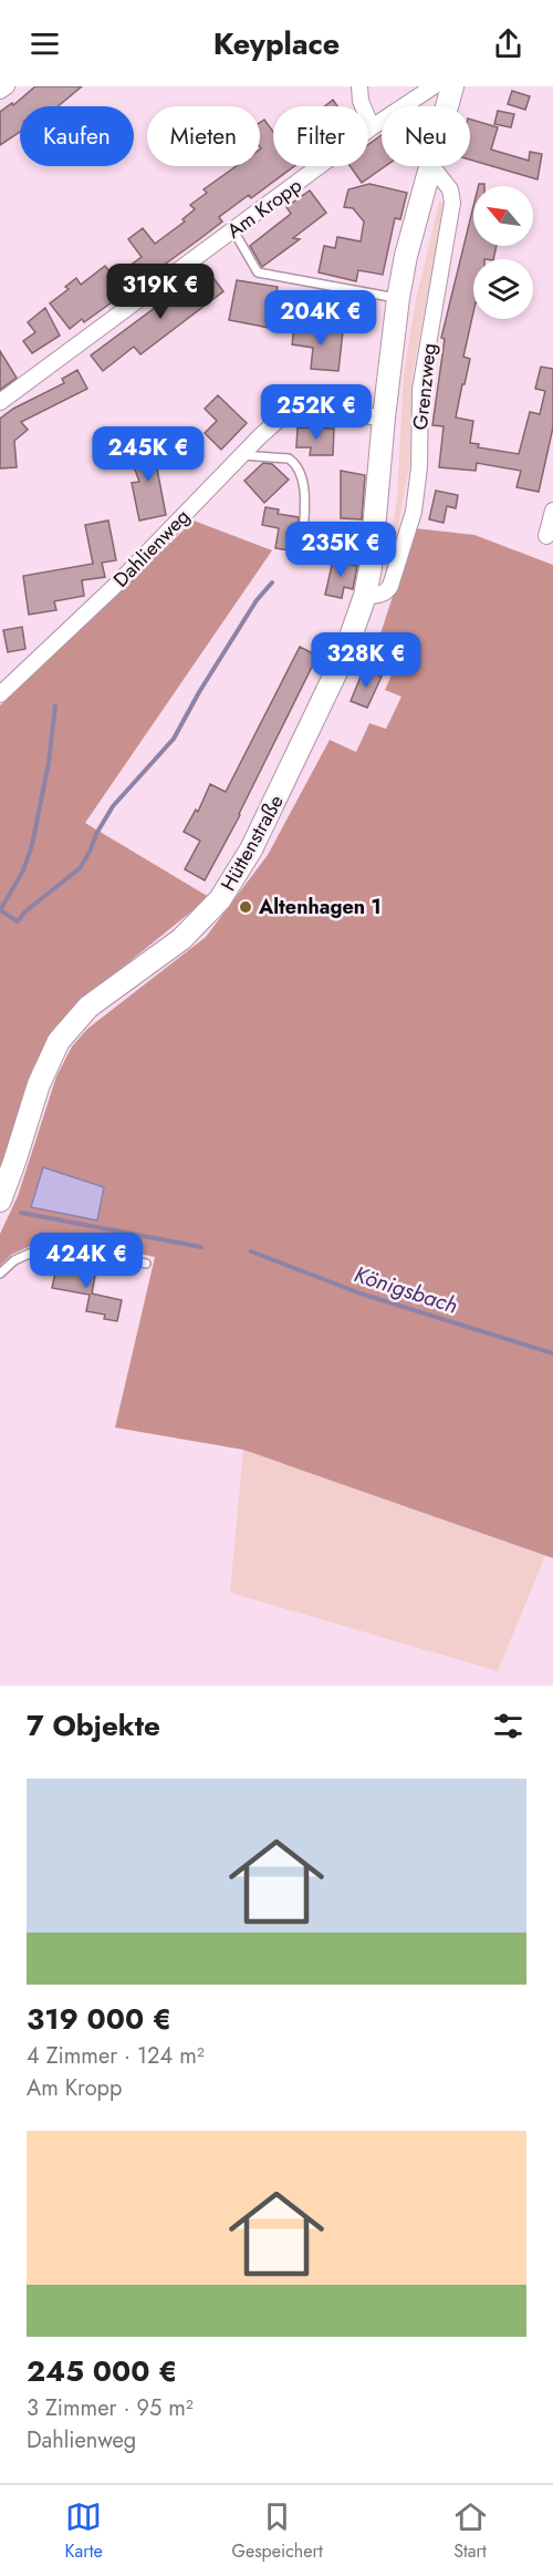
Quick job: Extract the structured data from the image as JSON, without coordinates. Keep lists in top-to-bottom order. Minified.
{"streets":{"main road":["Hüttenstraße"],"street":["Am Kropp","Grenzweg","Dahlienweg"]},"crossings":[["Am Kropp","Hüttenstraße"],["Grenzweg","Hüttenstraße"],["Dahlienweg","Hüttenstraße"]],"water":["Königsbach"],"places":["Altenhagen 1"],"north":"top left","page":{"header":"Keyplace","chip":["Kaufen","Mieten","Filter","Neu"],"price":["319K €","204K €","252K €","245K €","235K €","328K €","424K €"],"heading":"7 Objekte","list":[{"name":"319 000 €","note":"4 Zimmer · 124 m² · Am Kropp"},{"name":"245 000 €","note":"3 Zimmer · 95 m² · Dahlienweg"}],"tabs":["Karte","Gespeichert","Start"]}}
